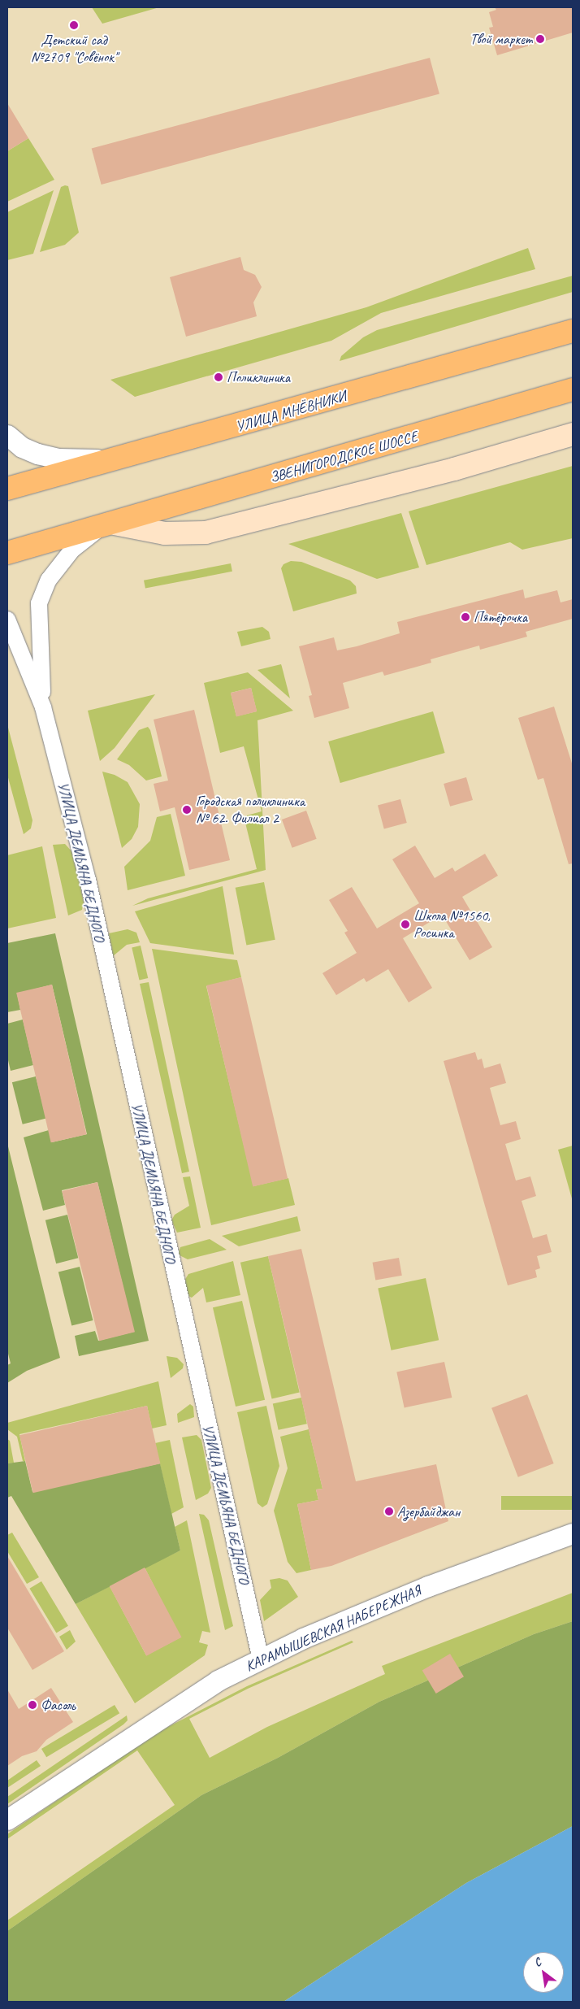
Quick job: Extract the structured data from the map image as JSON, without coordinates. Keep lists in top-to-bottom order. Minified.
{"streets":{"main road":["УЛИЦА МНЁВНИКИ","ЗВЕНИГОРОДСКОЕ ШОССЕ"],"street":["УЛИЦА ДЕМЬЯНА БЕДНОГО","КАРАМЫШЕВСКАЯ НАБЕРЕЖНАЯ"]},"crossings":[["ЗВЕНИГОРОДСКОЕ ШОССЕ","УЛИЦА ДЕМЬЯНА БЕДНОГО"],["УЛИЦА ДЕМЬЯНА БЕДНОГО","КАРАМЫШЕВСКАЯ НАБЕРЕЖНАЯ"]],"places":["Детский сад №2709 \"Совёнок\"","Твой маркет","Поликлиника","Пятёрочка","Городская поликлиника № 62. Филиал 2","Школа №1560, Росинка","Азербайджан","Фасоль"],"north":"top left"}
